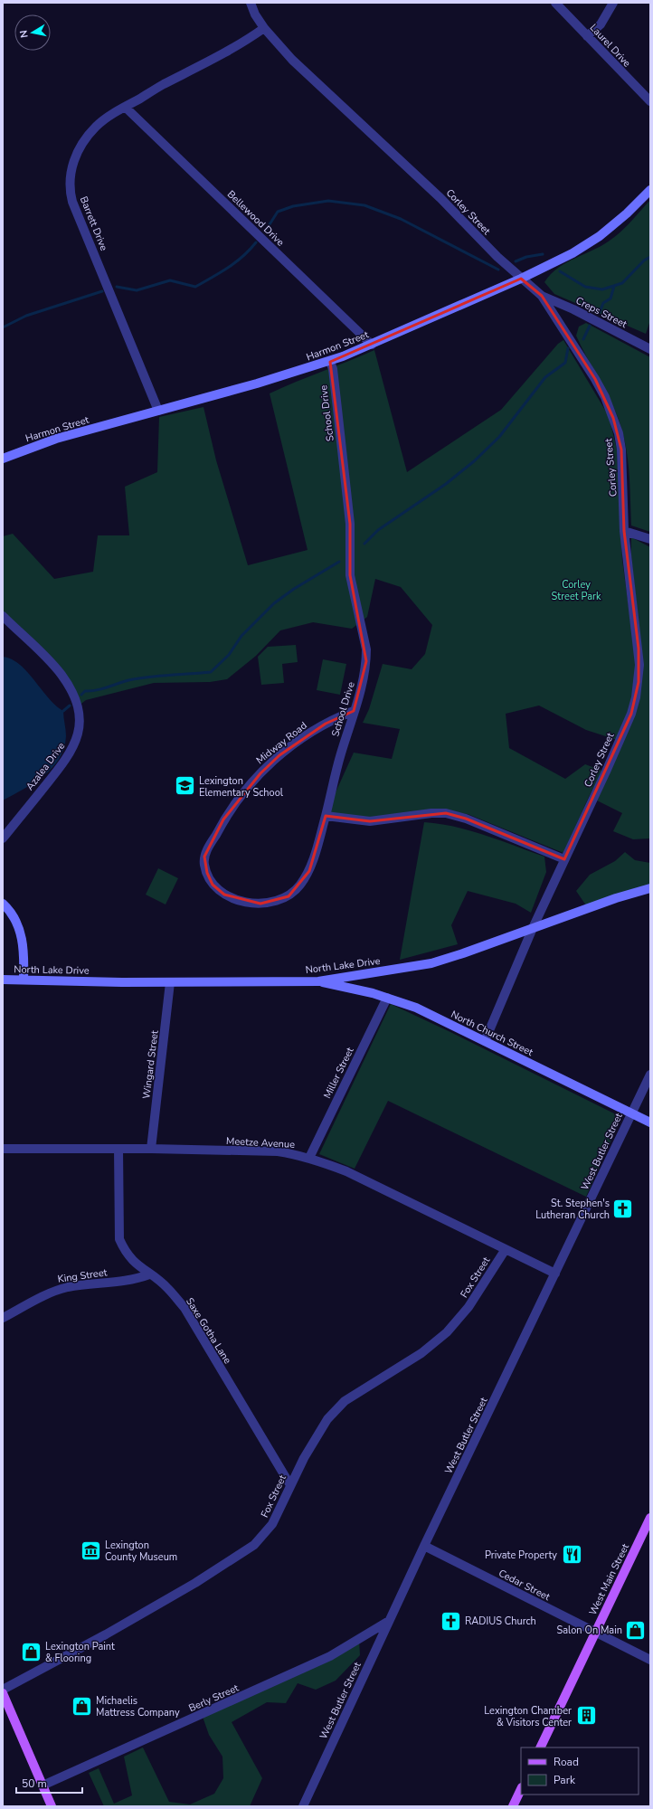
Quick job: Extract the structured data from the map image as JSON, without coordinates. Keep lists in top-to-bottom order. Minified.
{"streets":{"main road":["Harmon Street","North Lake Drive","North Church Street","West Main Street"],"street":["Laurel Drive","Corley Street","Bellewood Drive","Barrett Drive","Creps Street","School Drive","Midway Road","Azalea Drive","Wingard Street","Miller Street","Meetze Avenue","West Butler Street","King Street","Fox Street","Saxe Gotha Lane","Cedar Street","Berly Street"]},"crossings":[["Corley Street","Barrett Drive"],["Corley Street","Creps Street"],["Corley Street","Harmon Street"],["Corley Street","North Lake Drive"],["Corley Street","North Church Street"],["Bellewood Drive","Barrett Drive"],["Bellewood Drive","Harmon Street"],["Barrett Drive","Harmon Street"],["Harmon Street","School Drive"],["School Drive","Midway Road"],["North Lake Drive","North Church Street"],["North Lake Drive","Wingard Street"],["North Church Street","Miller Street"],["North Church Street","West Butler Street"],["Wingard Street","Meetze Avenue"],["Miller Street","Meetze Avenue"],["Meetze Avenue","West Butler Street"],["Meetze Avenue","Fox Street"],["Meetze Avenue","Saxe Gotha Lane"],["West Butler Street","Cedar Street"],["West Butler Street","Berly Street"],["King Street","Saxe Gotha Lane"],["Fox Street","Saxe Gotha Lane"],["West Main Street","Cedar Street"]],"parks":["Corley Street Park"],"places":{"school or university":["Lexington Elementary School"],"church":["St. Stephen's Lutheran Church","RADIUS Church"],"museum":["Lexington County Museum"],"restaurant":["Private Property"],"shop":["Salon On Main","Lexington Paint & Flooring","Michaelis Mattress Company"],"building":["Lexington Chamber & Visitors Center"]},"legend":["Road","Park"],"scale_bar":"50 m","north":"left"}
